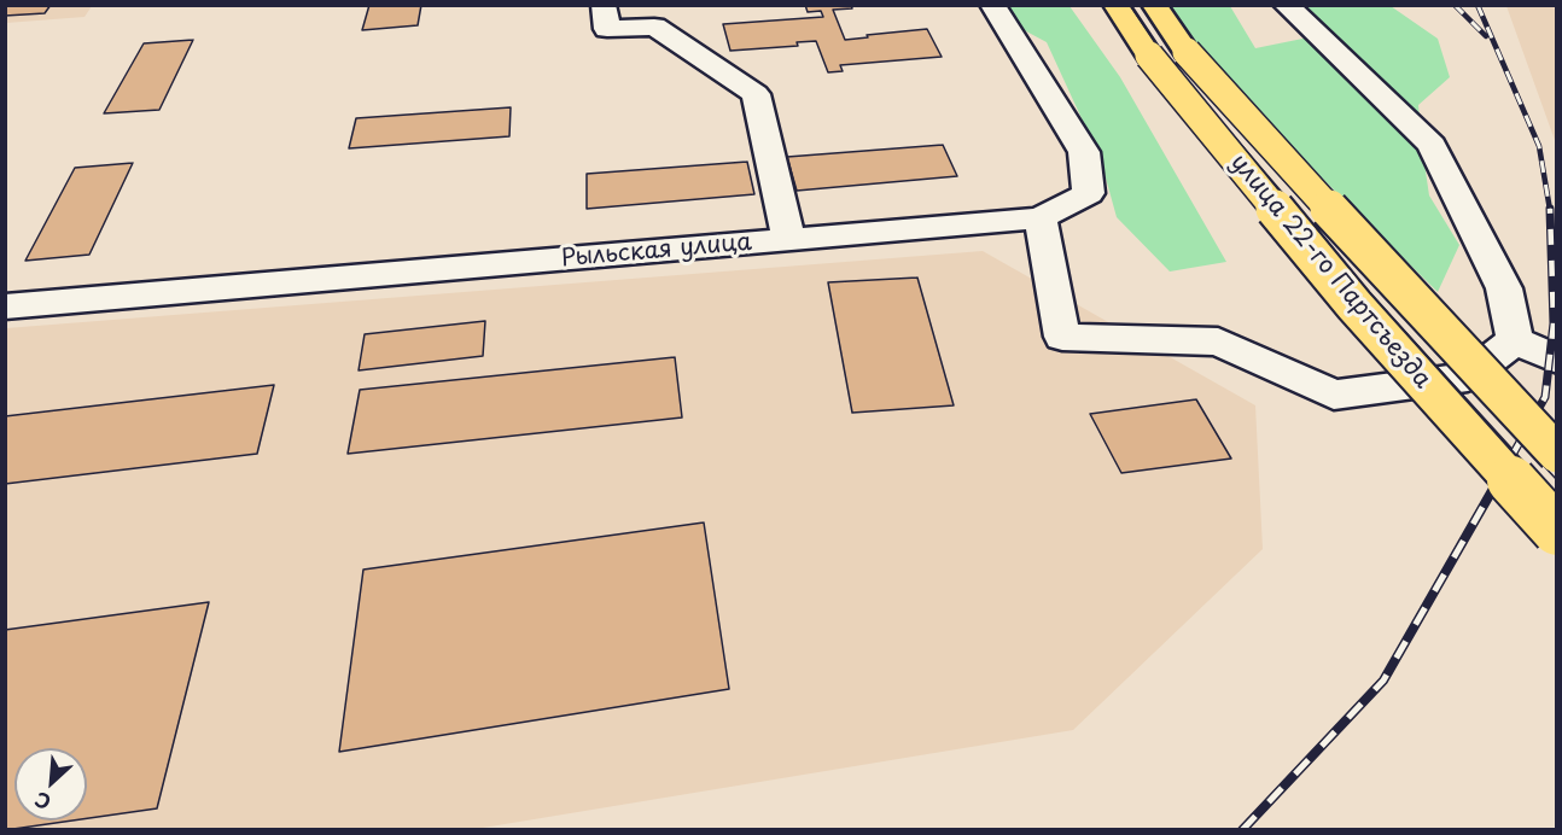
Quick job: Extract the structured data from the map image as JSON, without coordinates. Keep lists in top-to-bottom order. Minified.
{"streets":{"main road":["улица 22-го Партсъезда"],"street":["Рыльская улица"]},"north":"bottom left"}
